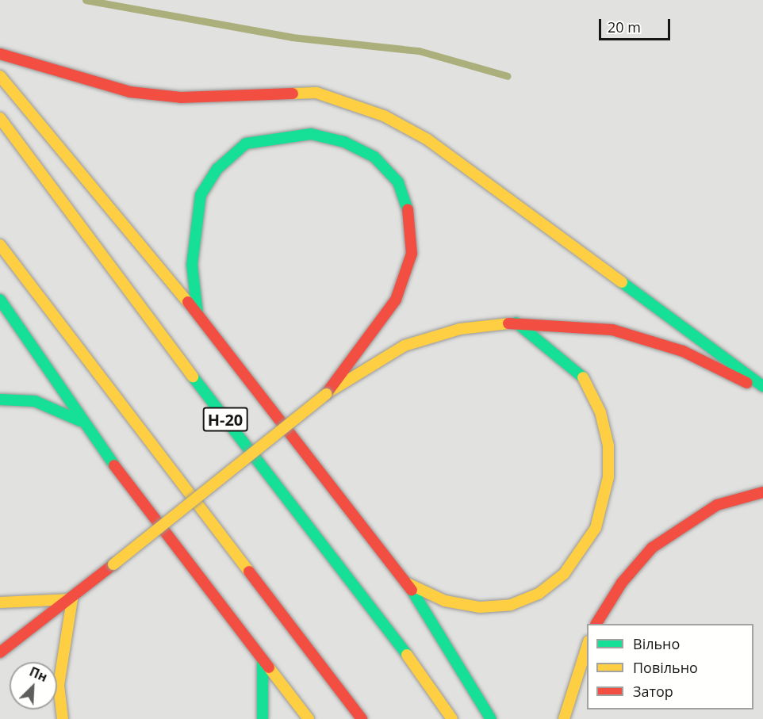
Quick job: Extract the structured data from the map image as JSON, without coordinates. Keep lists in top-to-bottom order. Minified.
{"streets":{"main road":["Н-20"]},"legend":["Вільно","Повільно","Затор"],"scale_bar":"20 m","north":"top right"}
